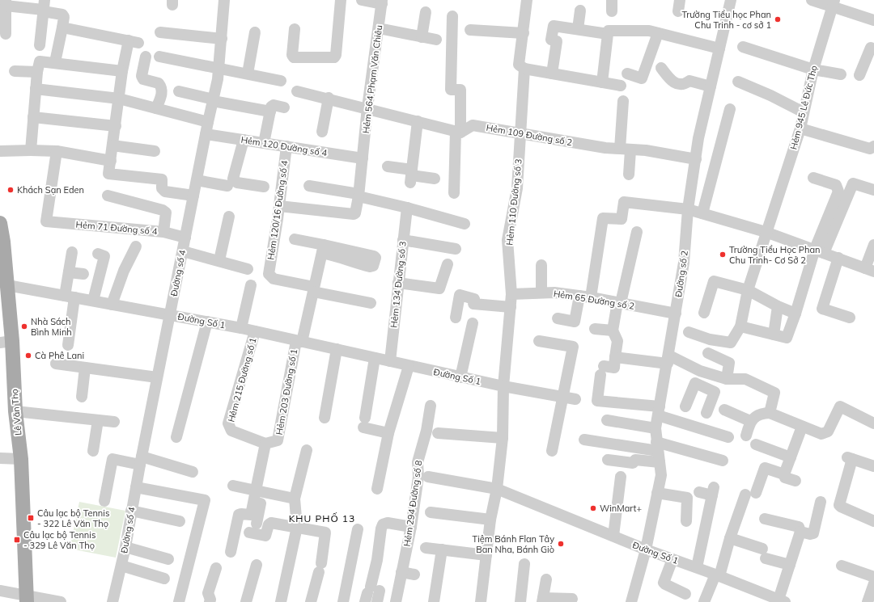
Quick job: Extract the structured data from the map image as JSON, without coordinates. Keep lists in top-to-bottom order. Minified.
{"streets":{"main road":["Lê Văn Thọ"],"street":["Hẻm 564 Phạm Văn Chiêu","Hẻm 945 Lê Đức Thọ","Hẻm 109 Đường số 2","Hẻm 120 Đường số 4","Hẻm 110 Đường số 3","Hẻm 120/16 Đường số 4","Hẻm 71 Đường số 4","Đường số 4","Đường số 2","Hẻm 134 Đường số 3","Hẻm 65 Đường số 2","Đường Số 1","Hẻm 215 Đường số 1","Hẻm 203 Đường số 1","Hẻm 294 Đường số 8"]},"crossings":[["Hẻm 564 Phạm Văn Chiêu","Hẻm 120 Đường số 4"],["Hẻm 564 Phạm Văn Chiêu","Hẻm 120/16 Đường số 4"],["Hẻm 109 Đường số 2","Hẻm 110 Đường số 3"],["Hẻm 109 Đường số 2","Đường số 2"],["Hẻm 120 Đường số 4","Hẻm 120/16 Đường số 4"],["Hẻm 120 Đường số 4","Đường số 4"],["Hẻm 110 Đường số 3","Hẻm 65 Đường số 2"],["Hẻm 110 Đường số 3","Đường Số 1"],["Hẻm 71 Đường số 4","Đường số 4"],["Đường số 4","Đường Số 1"],["Đường số 2","Hẻm 65 Đường số 2"],["Đường số 2","Đường Số 1"],["Hẻm 134 Đường số 3","Đường Số 1"],["Đường Số 1","Hẻm 215 Đường số 1"],["Đường Số 1","Hẻm 203 Đường số 1"],["Đường Số 1","Lê Văn Thọ"],["Hẻm 215 Đường số 1","Hẻm 203 Đường số 1"]],"districts":["KHU PHỐ 13"],"places":{"other":["Trường Tiểu học Phan Chu Trinh - cơ sở 1","Khách Sạn Eden","Trường Tiểu Học Phan Chu Trinh- Cơ Sở 2","Nhà Sách Bình Minh","Cà Phê Lani","WinMart+","Tiệm Bánh Flan Tây Ban Nha, Bánh Giò"],"transit":["Câu lạc bộ Tennis - 322 Lê Văn Thọ","Câu lạc bộ Tennis - 329 Lê Văn Thọ"]}}
